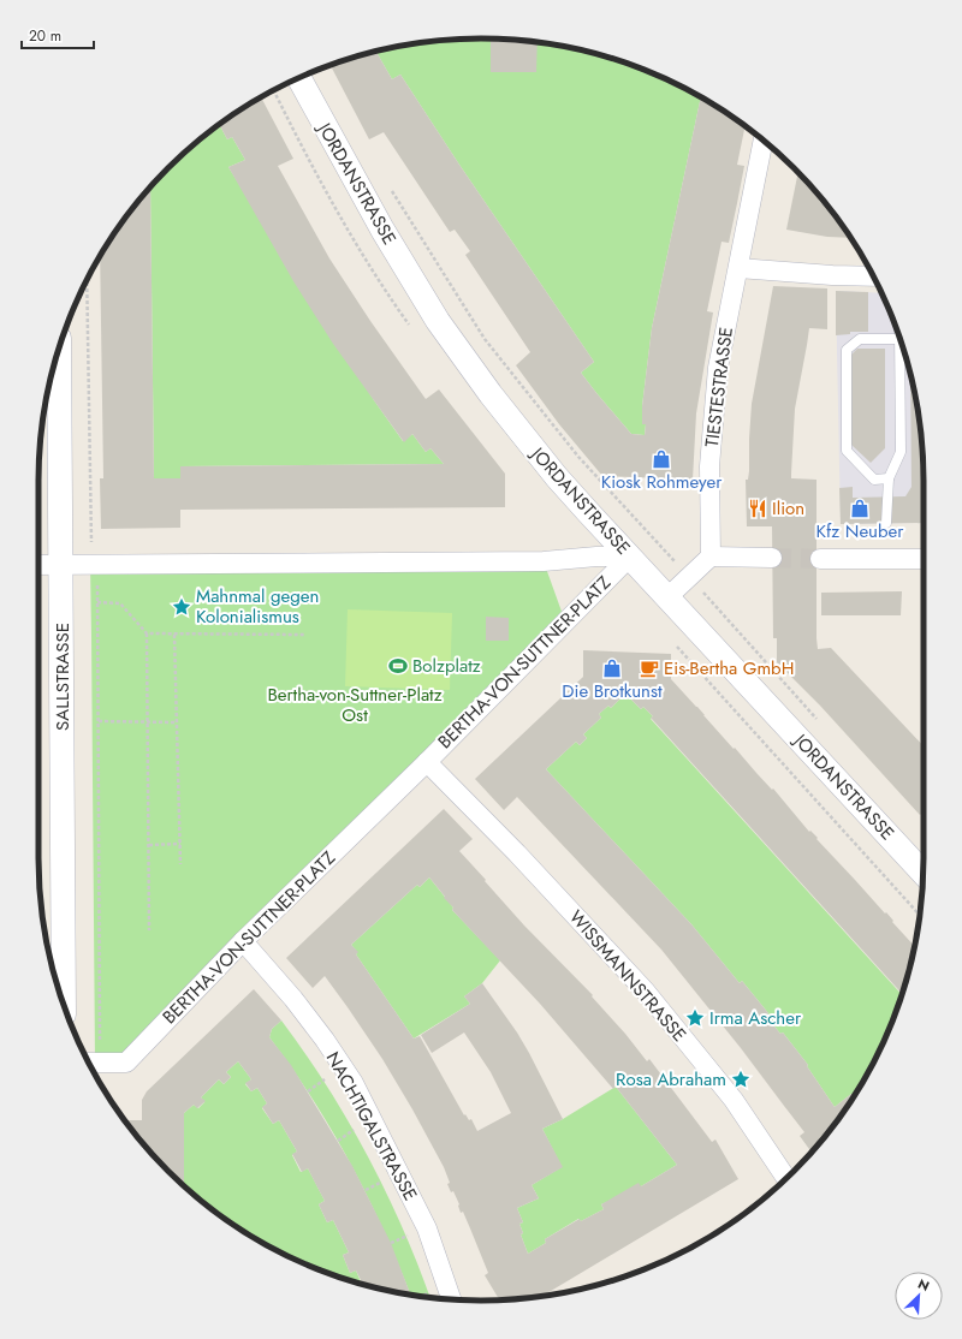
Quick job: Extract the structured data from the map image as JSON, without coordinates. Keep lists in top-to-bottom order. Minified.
{"streets":{"street":["JORDANSTRASSE","TIESTESTRASSE","BERTHA-VON-SUTTNER-PLATZ","SALLSTRASSE","WISSMANNSTRASSE","NACHTIGALSTRASSE"]},"crossings":[["JORDANSTRASSE","BERTHA-VON-SUTTNER-PLATZ"],["BERTHA-VON-SUTTNER-PLATZ","SALLSTRASSE"],["BERTHA-VON-SUTTNER-PLATZ","WISSMANNSTRASSE"],["BERTHA-VON-SUTTNER-PLATZ","NACHTIGALSTRASSE"]],"parks":["Bertha-von-Suttner-Platz Ost"],"places":{"shop":["Kiosk Rohmeyer","Kfz Neuber","Die Brotkunst"],"restaurant":["Ilion"],"place":["Mahnmal gegen Kolonialismus","Irma Ascher","Rosa Abraham"],"sports":["Bolzplatz"],"cafe":["Eis-Bertha GmbH"]},"scale_bar":"20 m","north":"top right"}
